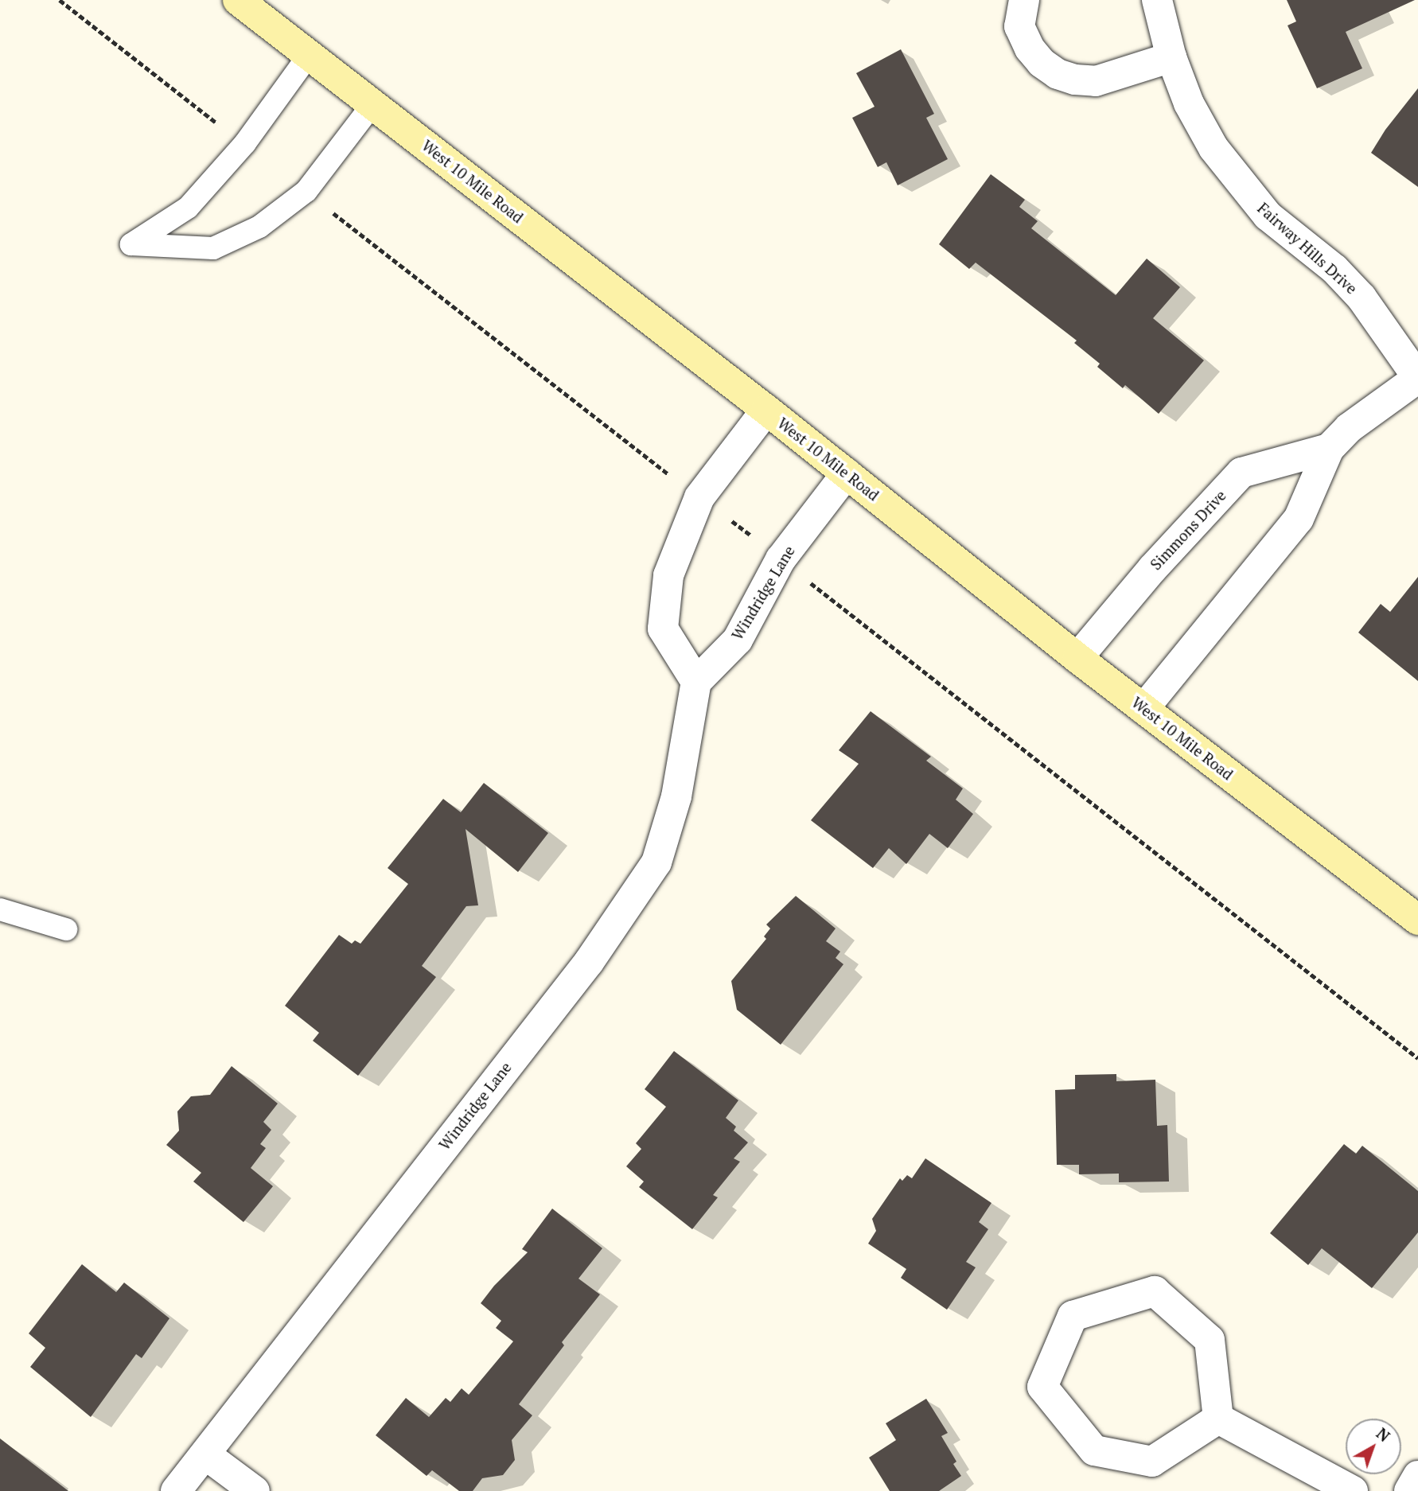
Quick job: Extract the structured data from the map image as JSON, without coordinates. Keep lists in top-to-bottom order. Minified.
{"streets":{"main road":["West 10 Mile Road"],"street":["Fairway Hills Drive","Simmons Drive","Windridge Lane"]},"crossings":[["West 10 Mile Road","Simmons Drive"],["West 10 Mile Road","Windridge Lane"],["Fairway Hills Drive","Simmons Drive"]],"north":"top right"}
